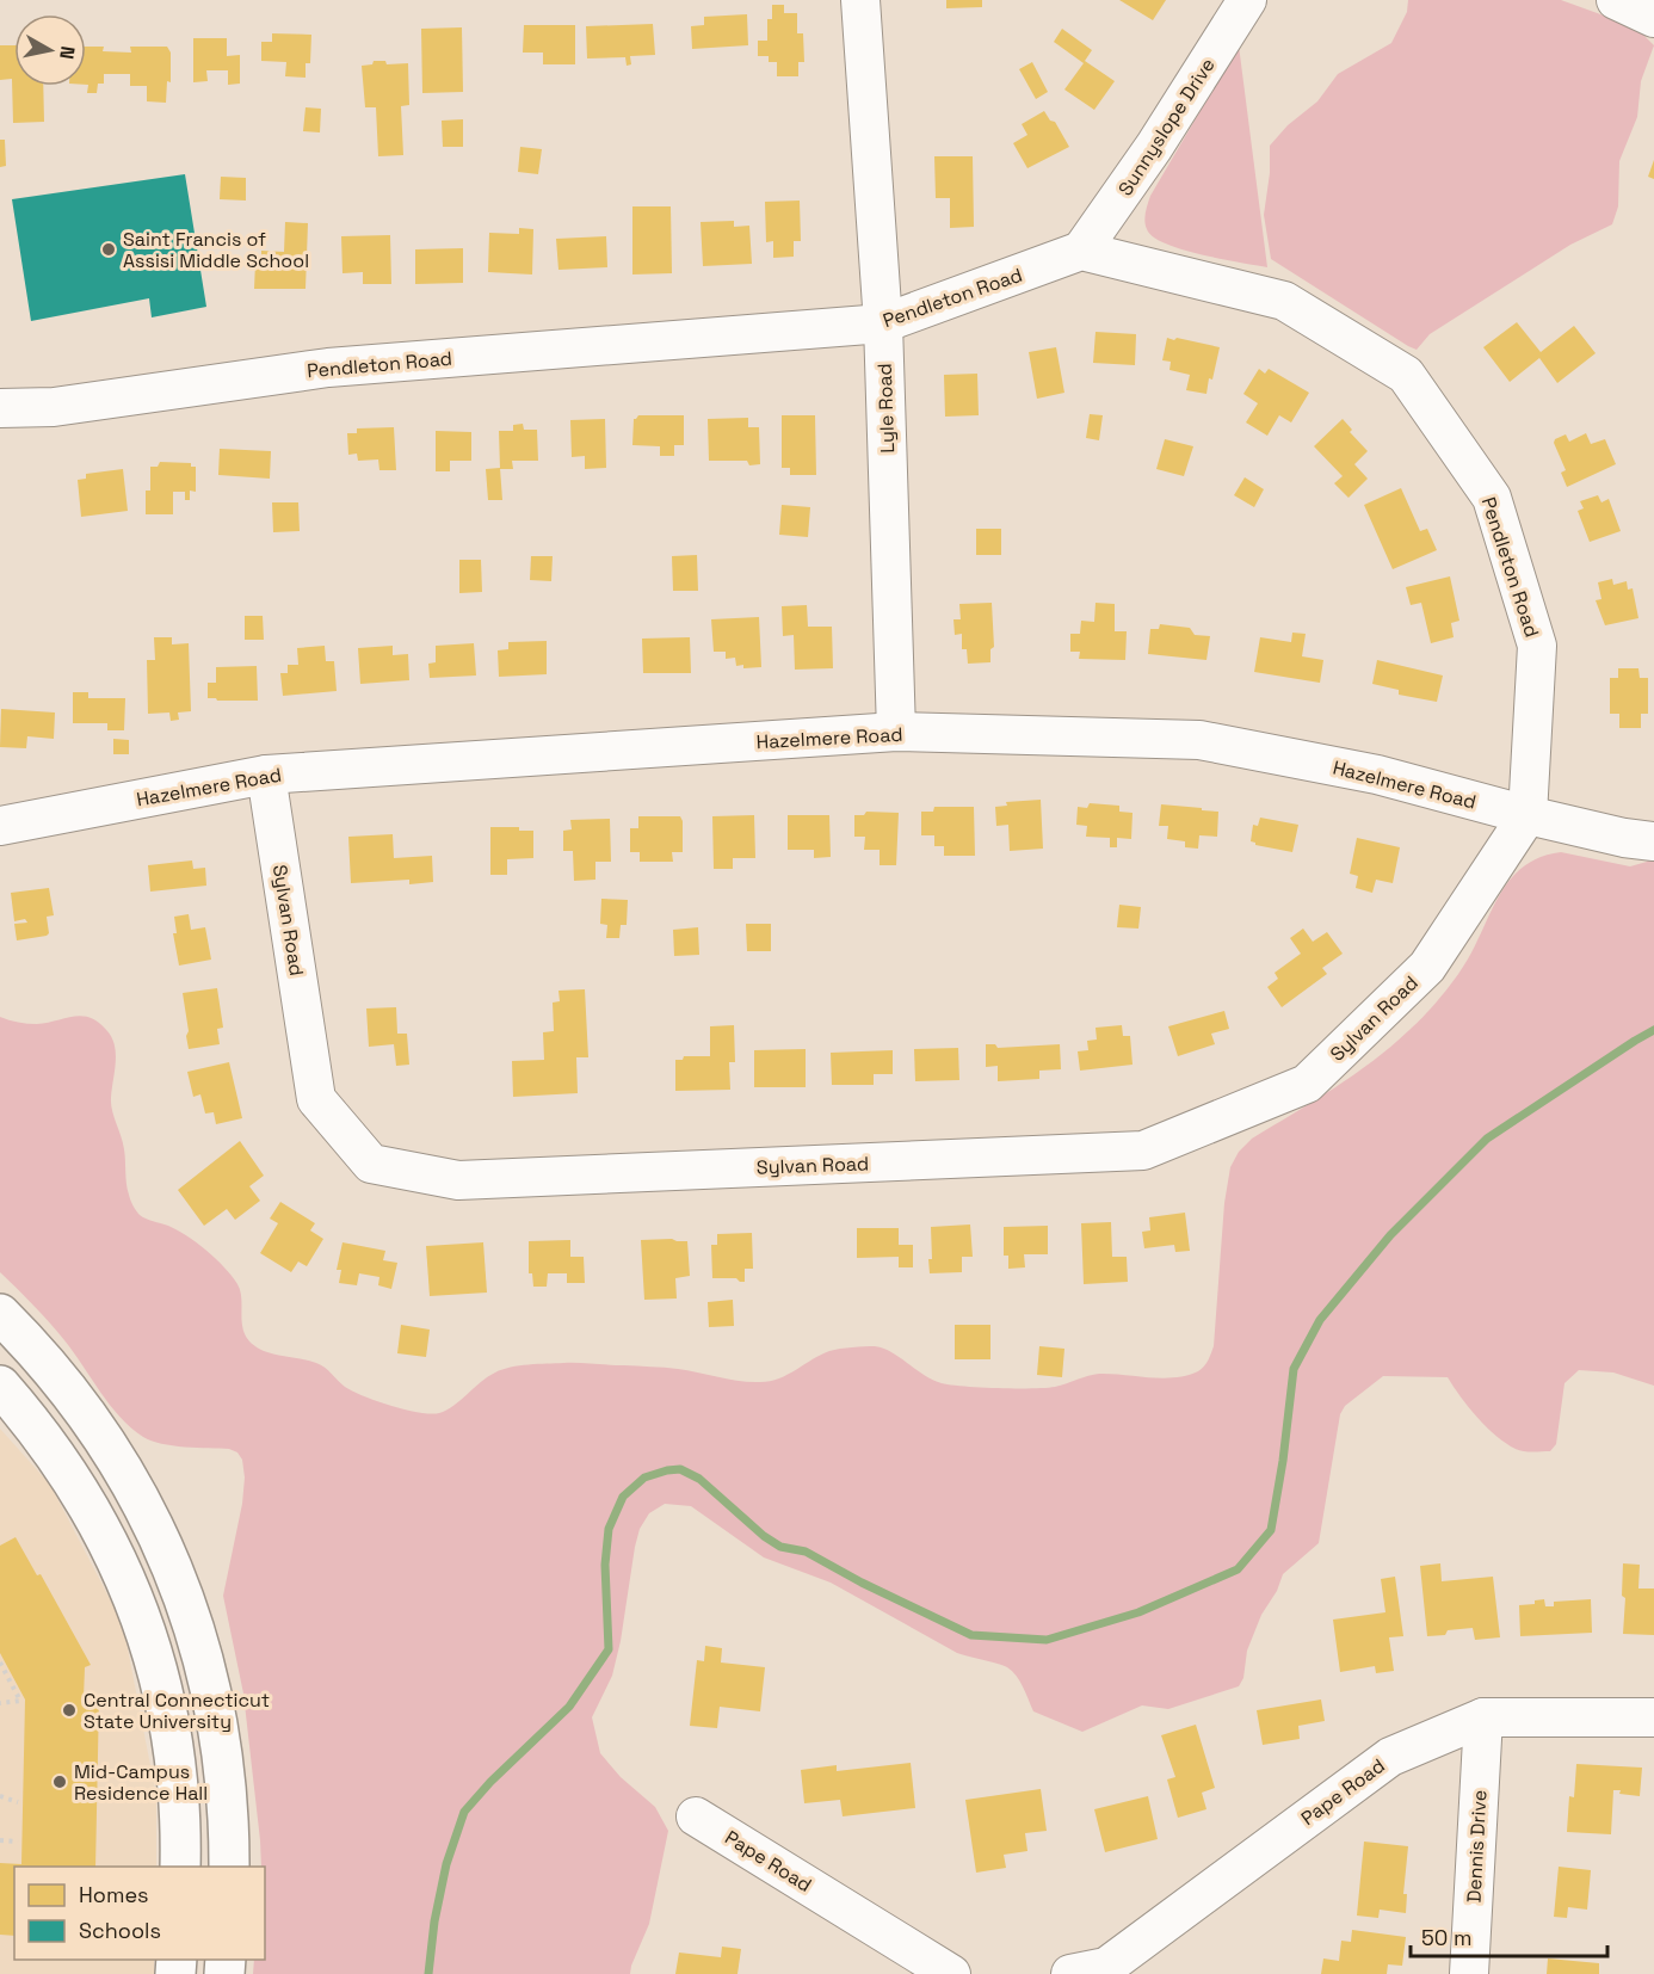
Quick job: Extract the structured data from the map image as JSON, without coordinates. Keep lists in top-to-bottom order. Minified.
{"streets":{"street":["Sunnyslope Drive","Pendleton Road","Lyle Road","Hazelmere Road","Sylvan Road","Pape Road","Dennis Drive"]},"crossings":[["Sunnyslope Drive","Pendleton Road"],["Pendleton Road","Lyle Road"],["Pendleton Road","Hazelmere Road"],["Pendleton Road","Sylvan Road"],["Lyle Road","Hazelmere Road"],["Hazelmere Road","Sylvan Road"],["Pape Road","Dennis Drive"]],"places":["Saint Francis of Assisi Middle School","Central Connecticut State University","Mid-Campus Residence Hall"],"legend":["Homes","Schools"],"scale_bar":"50 m","north":"right"}
